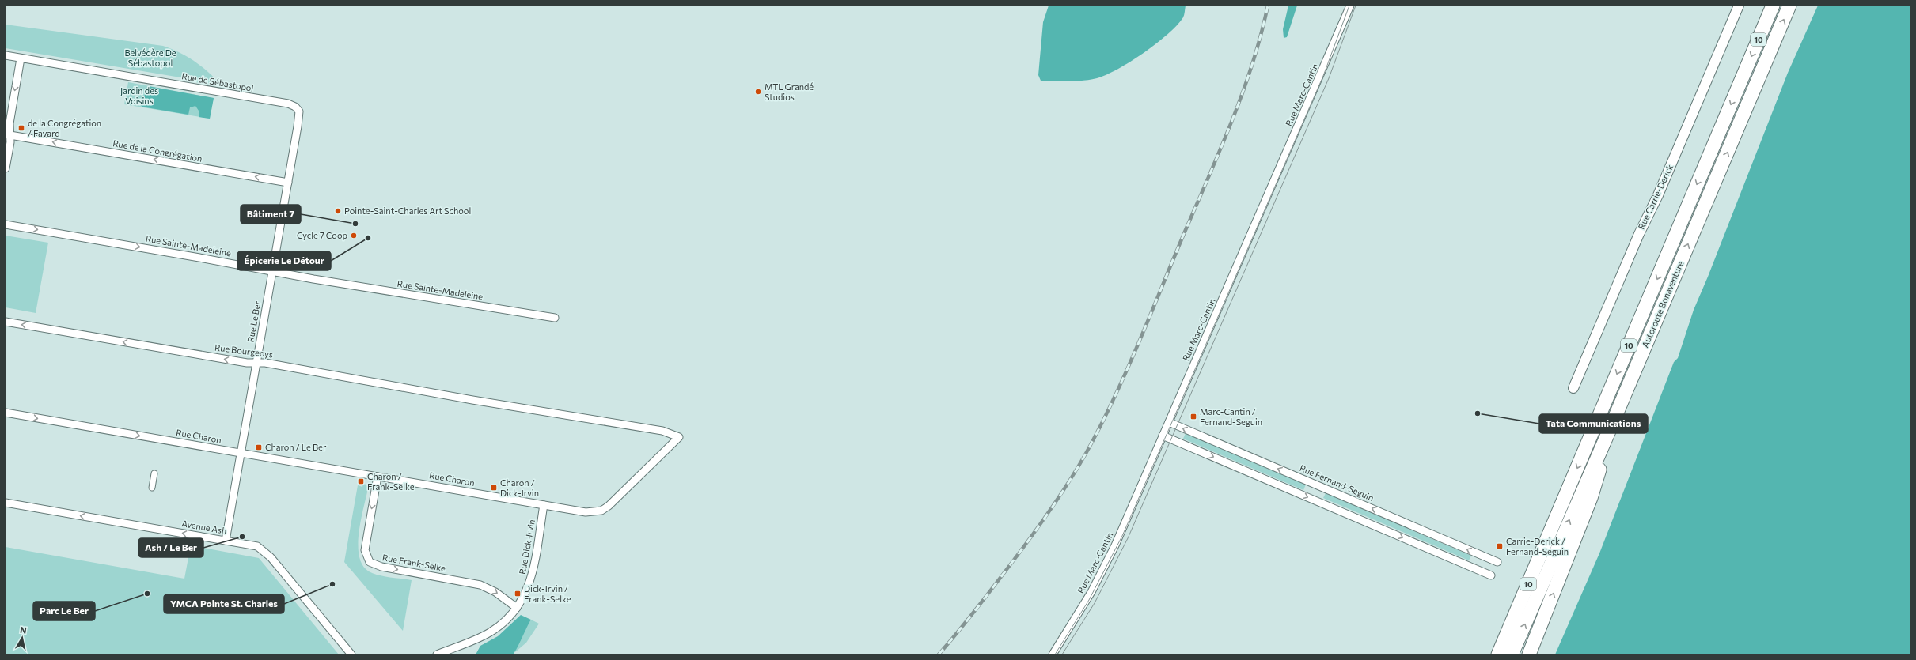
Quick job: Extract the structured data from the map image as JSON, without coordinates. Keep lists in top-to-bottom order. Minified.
{"streets":{"highway":["10","Autoroute Bonaventure"],"street":["Rue de Sébastopol","Rue Marc-Cantin","Rue de la Congrégation","Rue Carrie-Derick","Rue Sainte-Madeleine","Rue Le Ber","Rue Bourgeoys","Rue Charon","Rue Fernand-Seguin","Avenue Ash","Rue Dick-Irvin","Rue Frank-Selke"]},"crossings":[["Rue de Sébastopol","Rue Le Ber"],["Rue Marc-Cantin","Rue Fernand-Seguin"],["Rue de la Congrégation","Rue Le Ber"],["Rue Sainte-Madeleine","Rue Le Ber"],["Rue Le Ber","Rue Bourgeoys"],["Rue Le Ber","Rue Charon"],["Rue Le Ber","Avenue Ash"],["Rue Bourgeoys","Rue Charon"],["Rue Charon","Rue Dick-Irvin"],["Rue Charon","Rue Frank-Selke"],["Rue Dick-Irvin","Rue Frank-Selke"]],"one_way":["Rue de la Congrégation","Rue Sainte-Madeleine","Rue Bourgeoys","Avenue Ash"],"parks":["Belvédère De Sébastopol","Jardin des Voisins"],"places":{"other":["MTL Grandé Studios","Pointe-Saint-Charles Art School","Bâtiment 7","Cycle 7 Coop","Épicerie Le Détour","Tata Communications","Ash / Le Ber","YMCA Pointe St. Charles","Parc Le Ber"],"transit":["de la Congrégation / Favard","Marc-Cantin / Fernand-Seguin","Charon / Le Ber","Charon / Frank-Selke","Charon / Dick-Irvin","Carrie-Derick / Fernand-Seguin","Dick-Irvin / Frank-Selke"]},"north":"top"}
